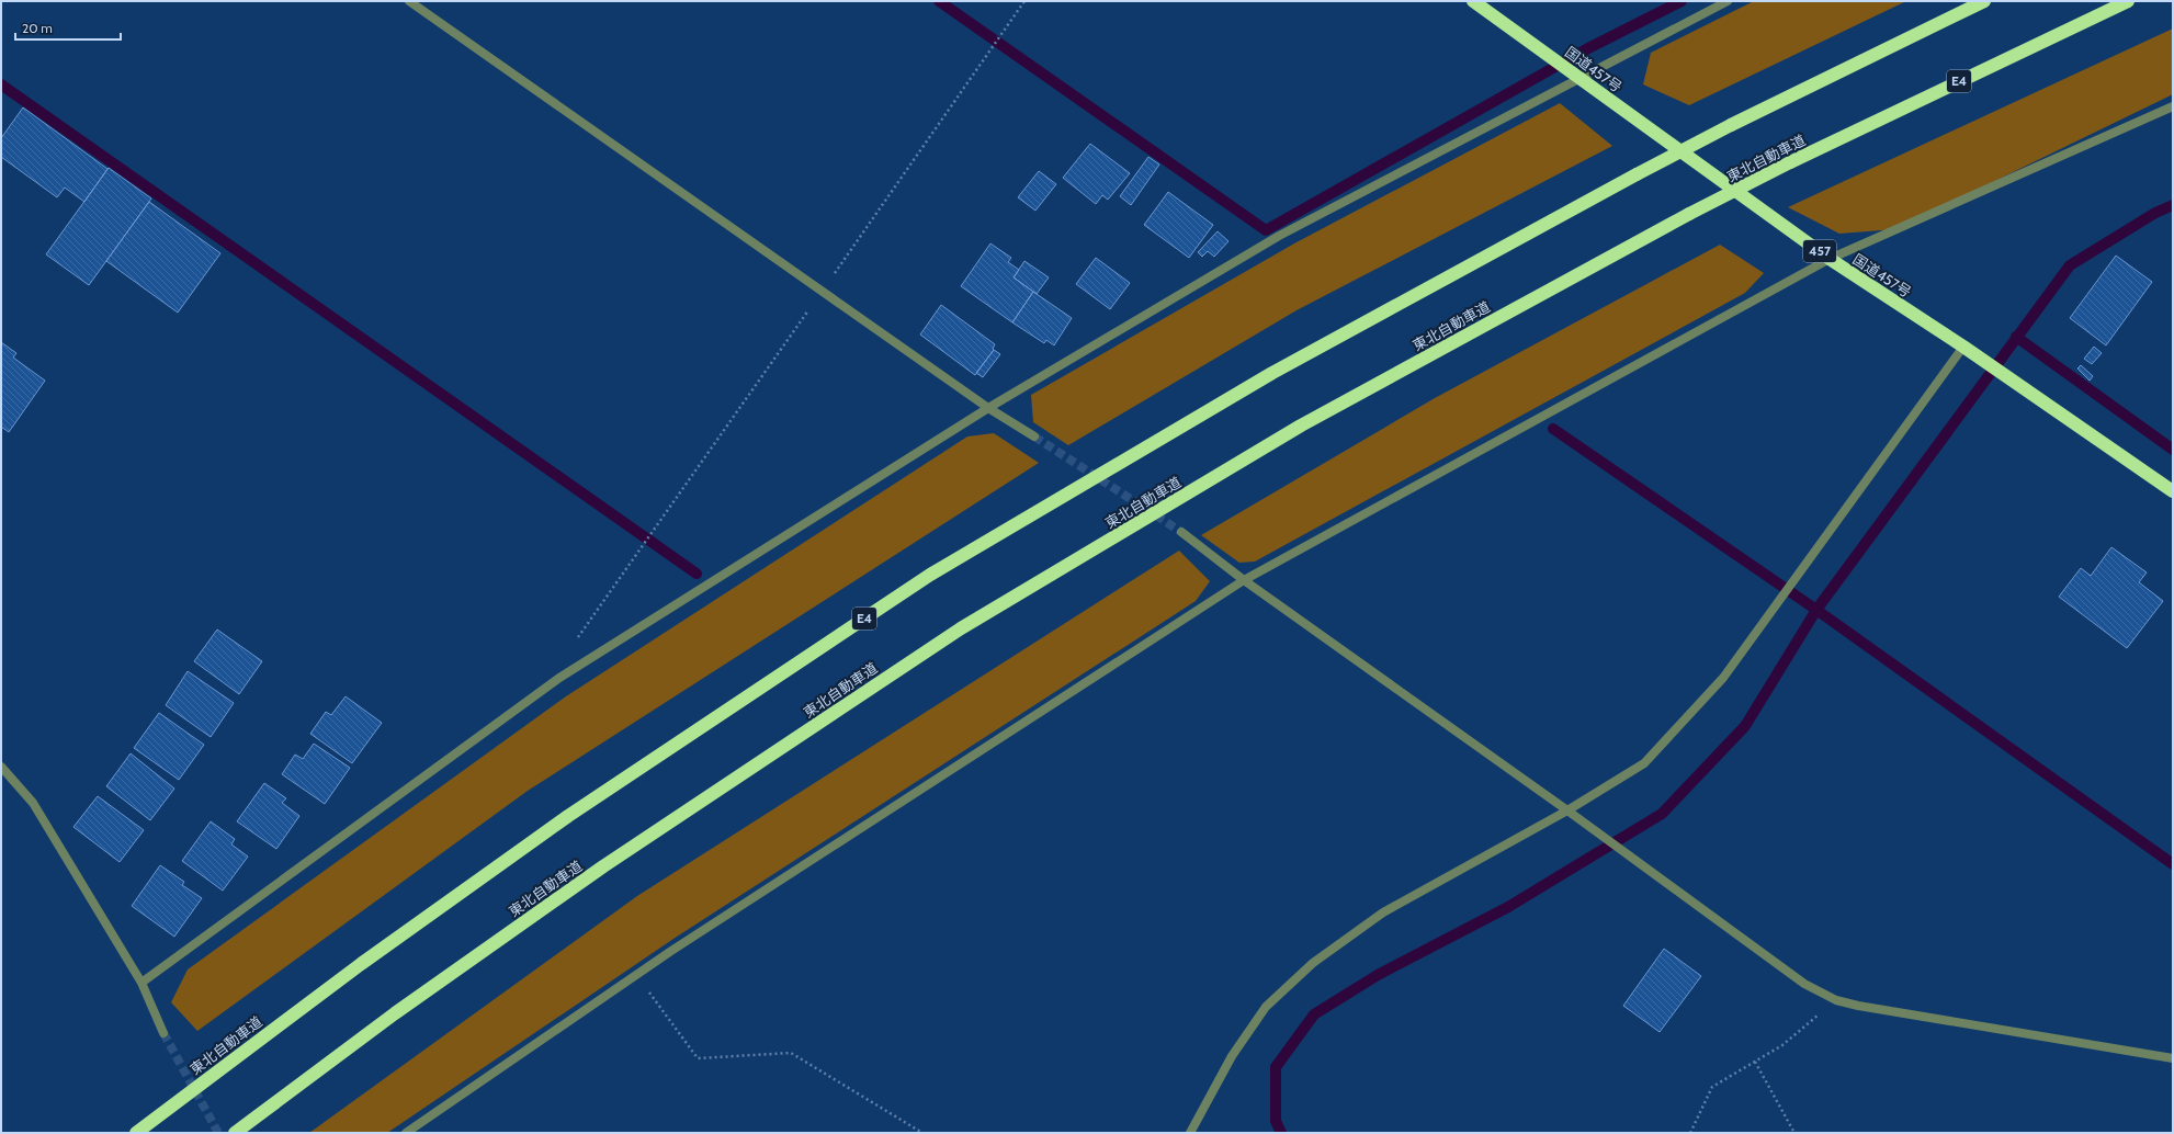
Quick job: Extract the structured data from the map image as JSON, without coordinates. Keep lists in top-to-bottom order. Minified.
{"streets":{"highway":["国道457号","E4","東北自動車道","457"]},"scale_bar":"20 m"}
